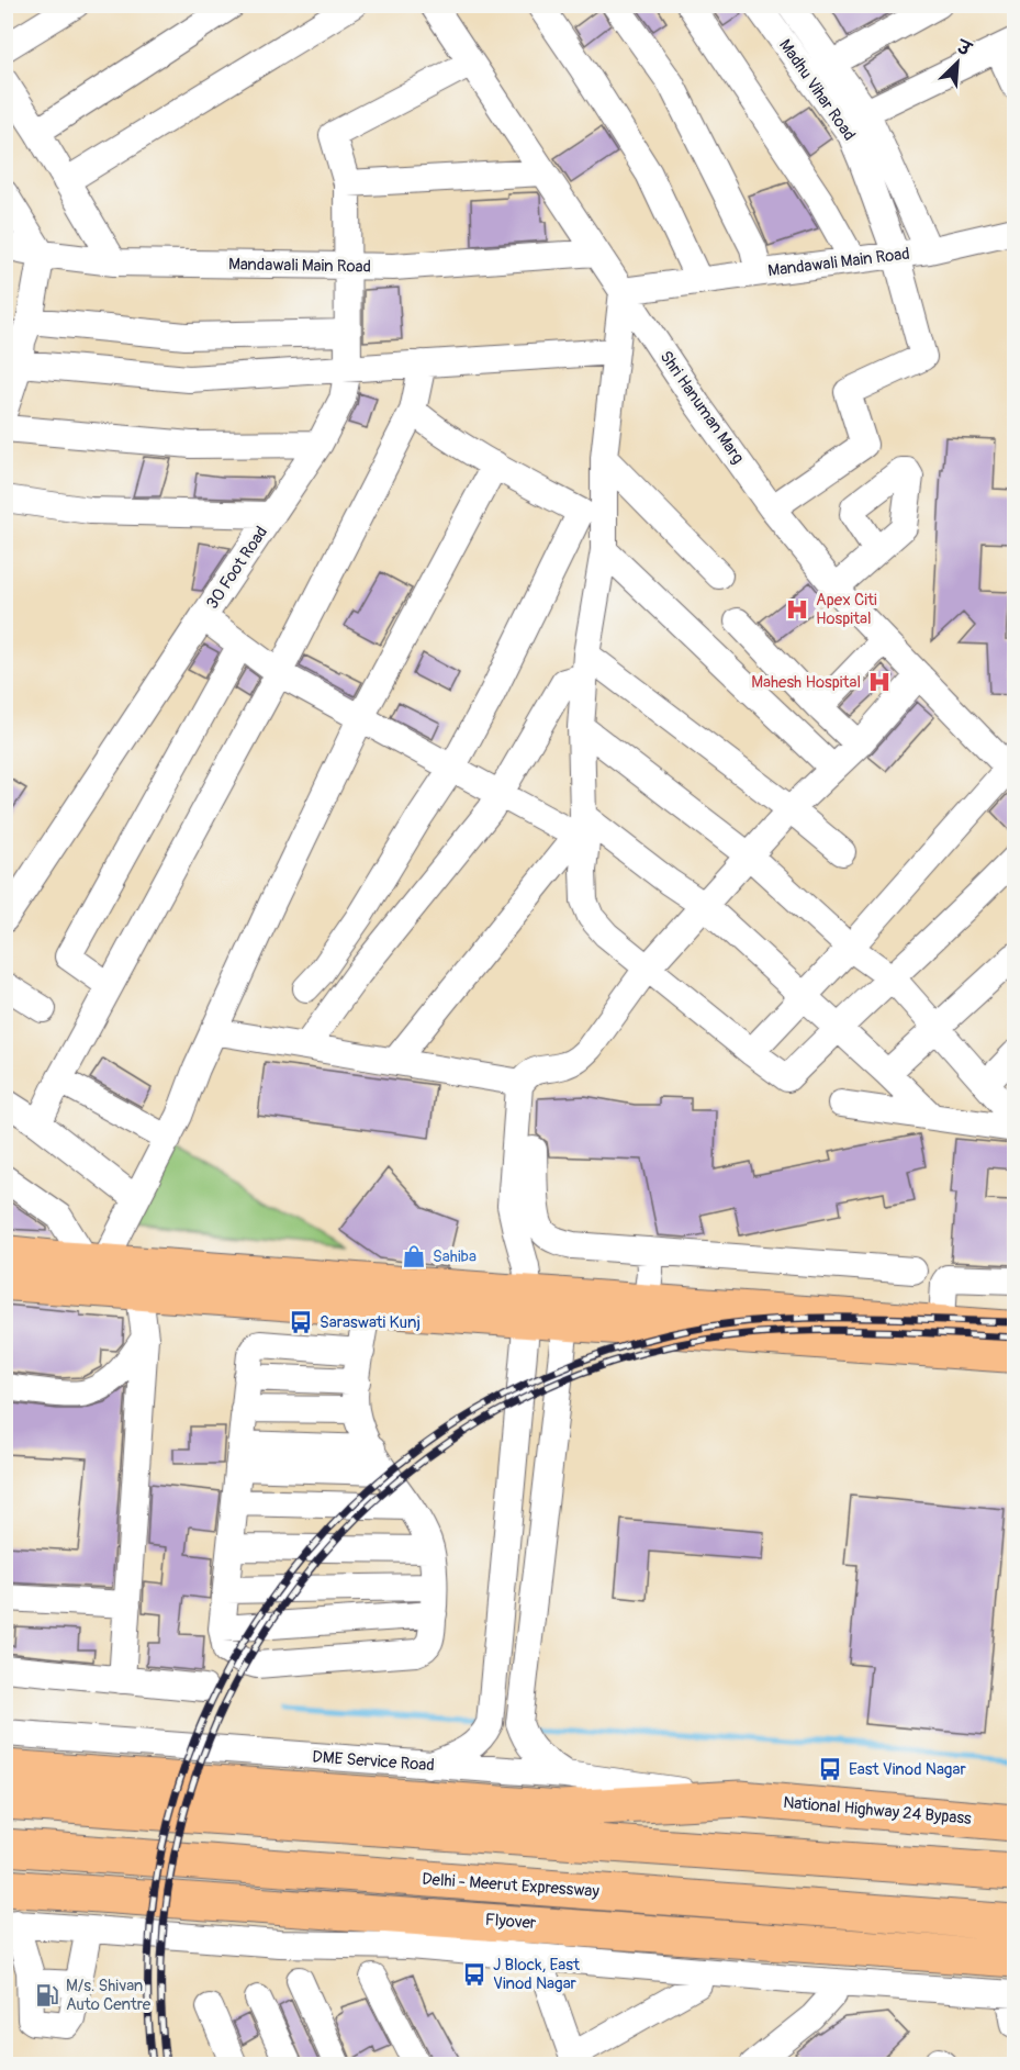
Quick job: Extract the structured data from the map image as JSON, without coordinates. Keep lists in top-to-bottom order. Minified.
{"streets":{"highway":["National Highway 24 Bypass","Delhi - Meerut Expressway","Flyover"],"street":["Madhu Vihar Road","Mandawali Main Road","Shri Hanuman Marg","30 Foot Road","DME Service Road"]},"crossings":[["Madhu Vihar Road","Mandawali Main Road"],["Madhu Vihar Road","Shri Hanuman Marg"],["Mandawali Main Road","Shri Hanuman Marg"],["Mandawali Main Road","30 Foot Road"],["Shri Hanuman Marg","30 Foot Road"],["DME Service Road","National Highway 24 Bypass"]],"places":{"hospital":["Apex Citi Hospital","Mahesh Hospital"],"shop":["Sahiba"],"bus stop":["Saraswati Kunj","East Vinod Nagar","J Block, East Vinod Nagar"],"fuel station":["M/s. Shivan Auto Centre"]},"north":"top right"}
